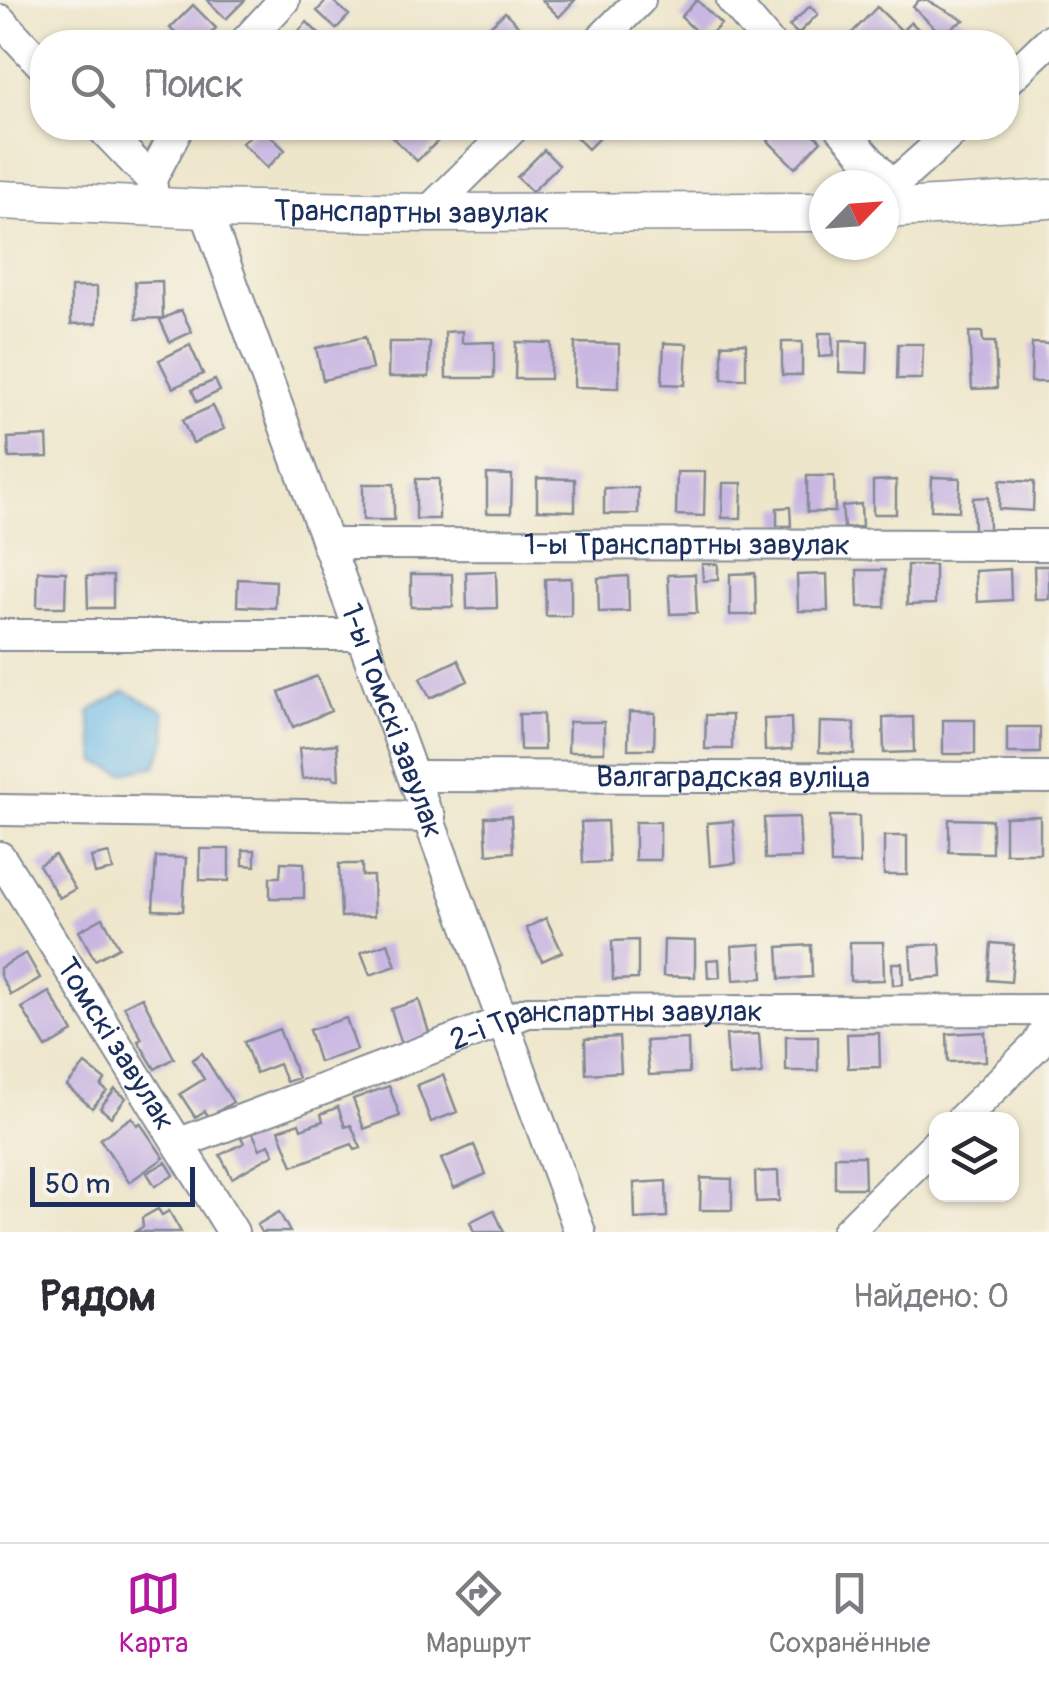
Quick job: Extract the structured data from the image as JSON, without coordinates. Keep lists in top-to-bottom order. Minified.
{"streets":{"main road":["Транспартны завулак"],"street":["1-ы Транспартны завулак","1-ы Томскі завулак","Валгаградская вуліца","2-і Транспартны завулак","Томскі завулак"]},"crossings":[["Транспартны завулак","1-ы Томскі завулак"],["1-ы Транспартны завулак","1-ы Томскі завулак"],["1-ы Томскі завулак","Валгаградская вуліца"],["1-ы Томскі завулак","2-і Транспартны завулак"],["2-і Транспартны завулак","Томскі завулак"]],"scale_bar":"50 m","north":"top right","page":{"search":"Поиск","scale":"50 m","heading":["Рядом","Найдено: 0"],"nav":["Карта","Маршрут","Сохранённые"]}}
